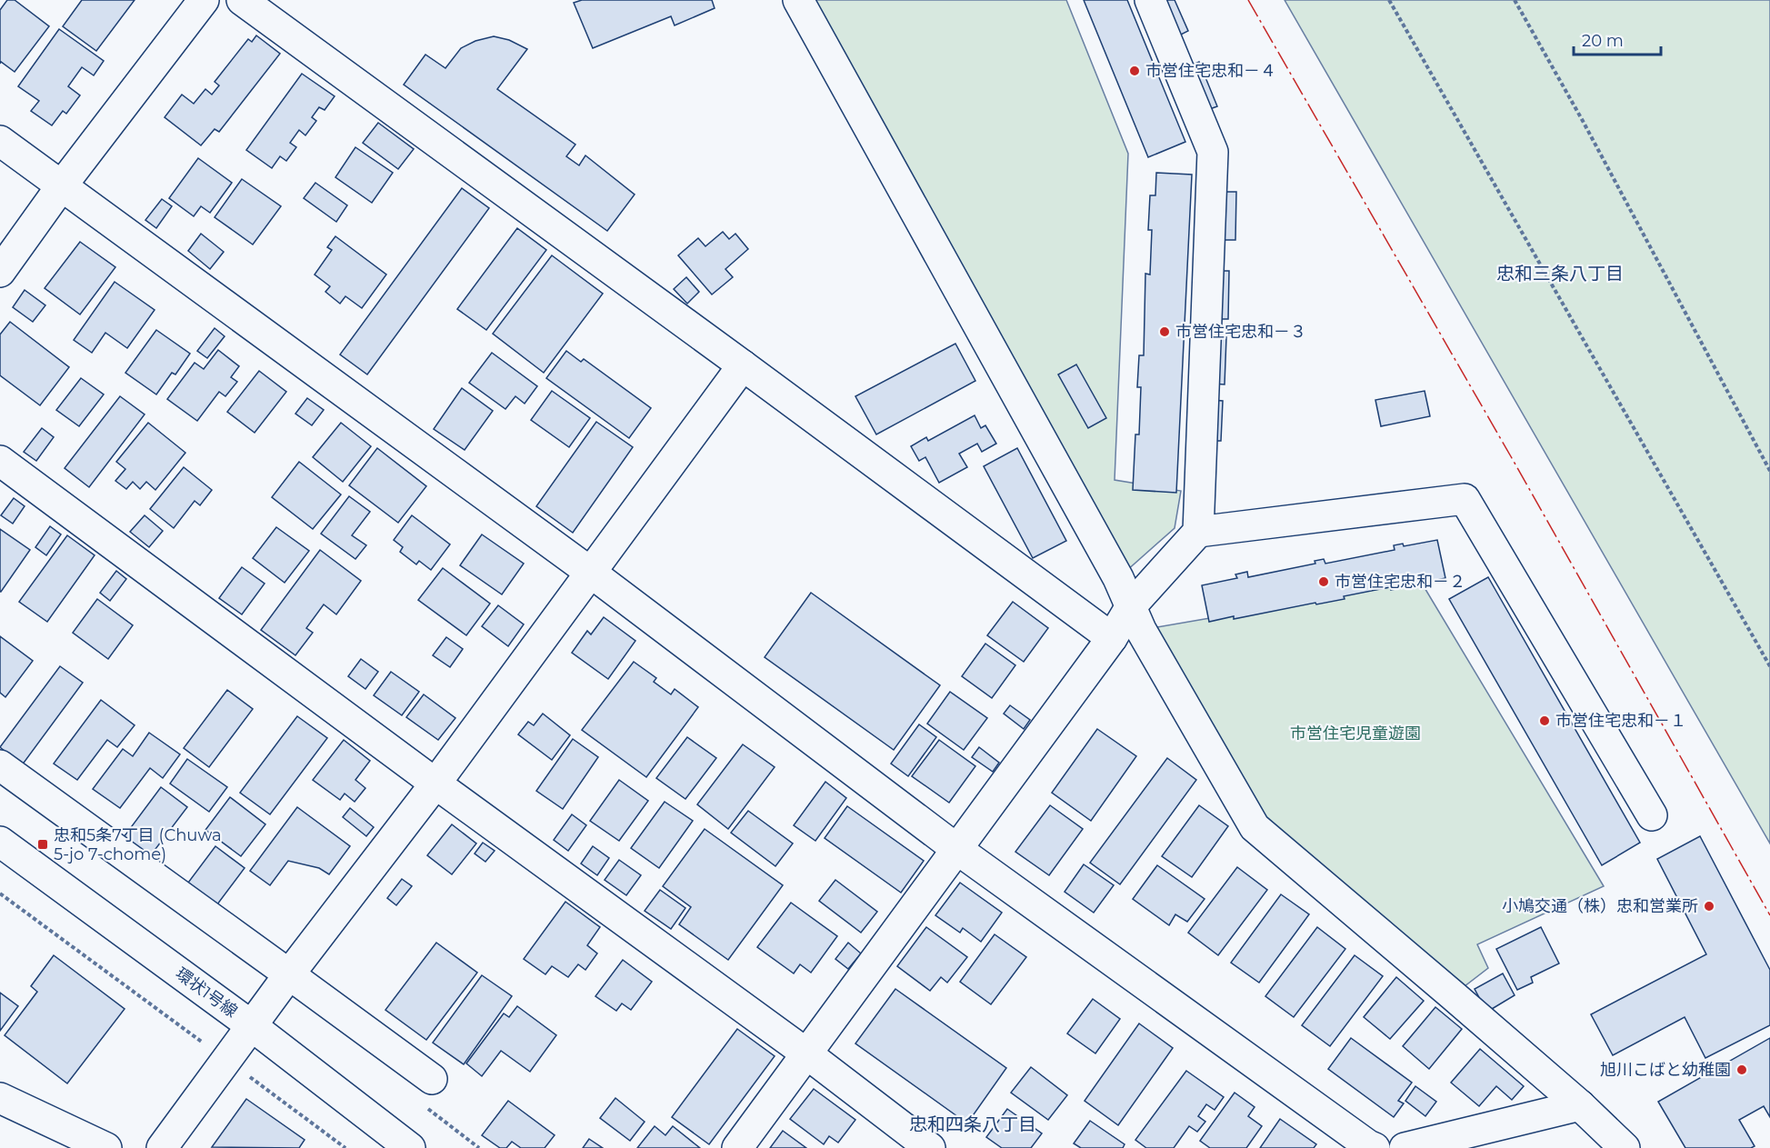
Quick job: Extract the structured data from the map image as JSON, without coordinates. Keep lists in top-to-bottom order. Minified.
{"streets":{"street":["環状1号線"]},"districts":["忠和三条八丁目","忠和四条八丁目"],"parks":["市営住宅児童遊園"],"places":{"other":["市営住宅忠和－４","市営住宅忠和－３","市営住宅忠和－２","市営住宅忠和－１","小鳩交通（株）忠和営業所","旭川こばと幼稚園"],"transit":["忠和5条7丁目 (Chuwa 5-jo 7-chome)"]},"scale_bar":"20 m"}
